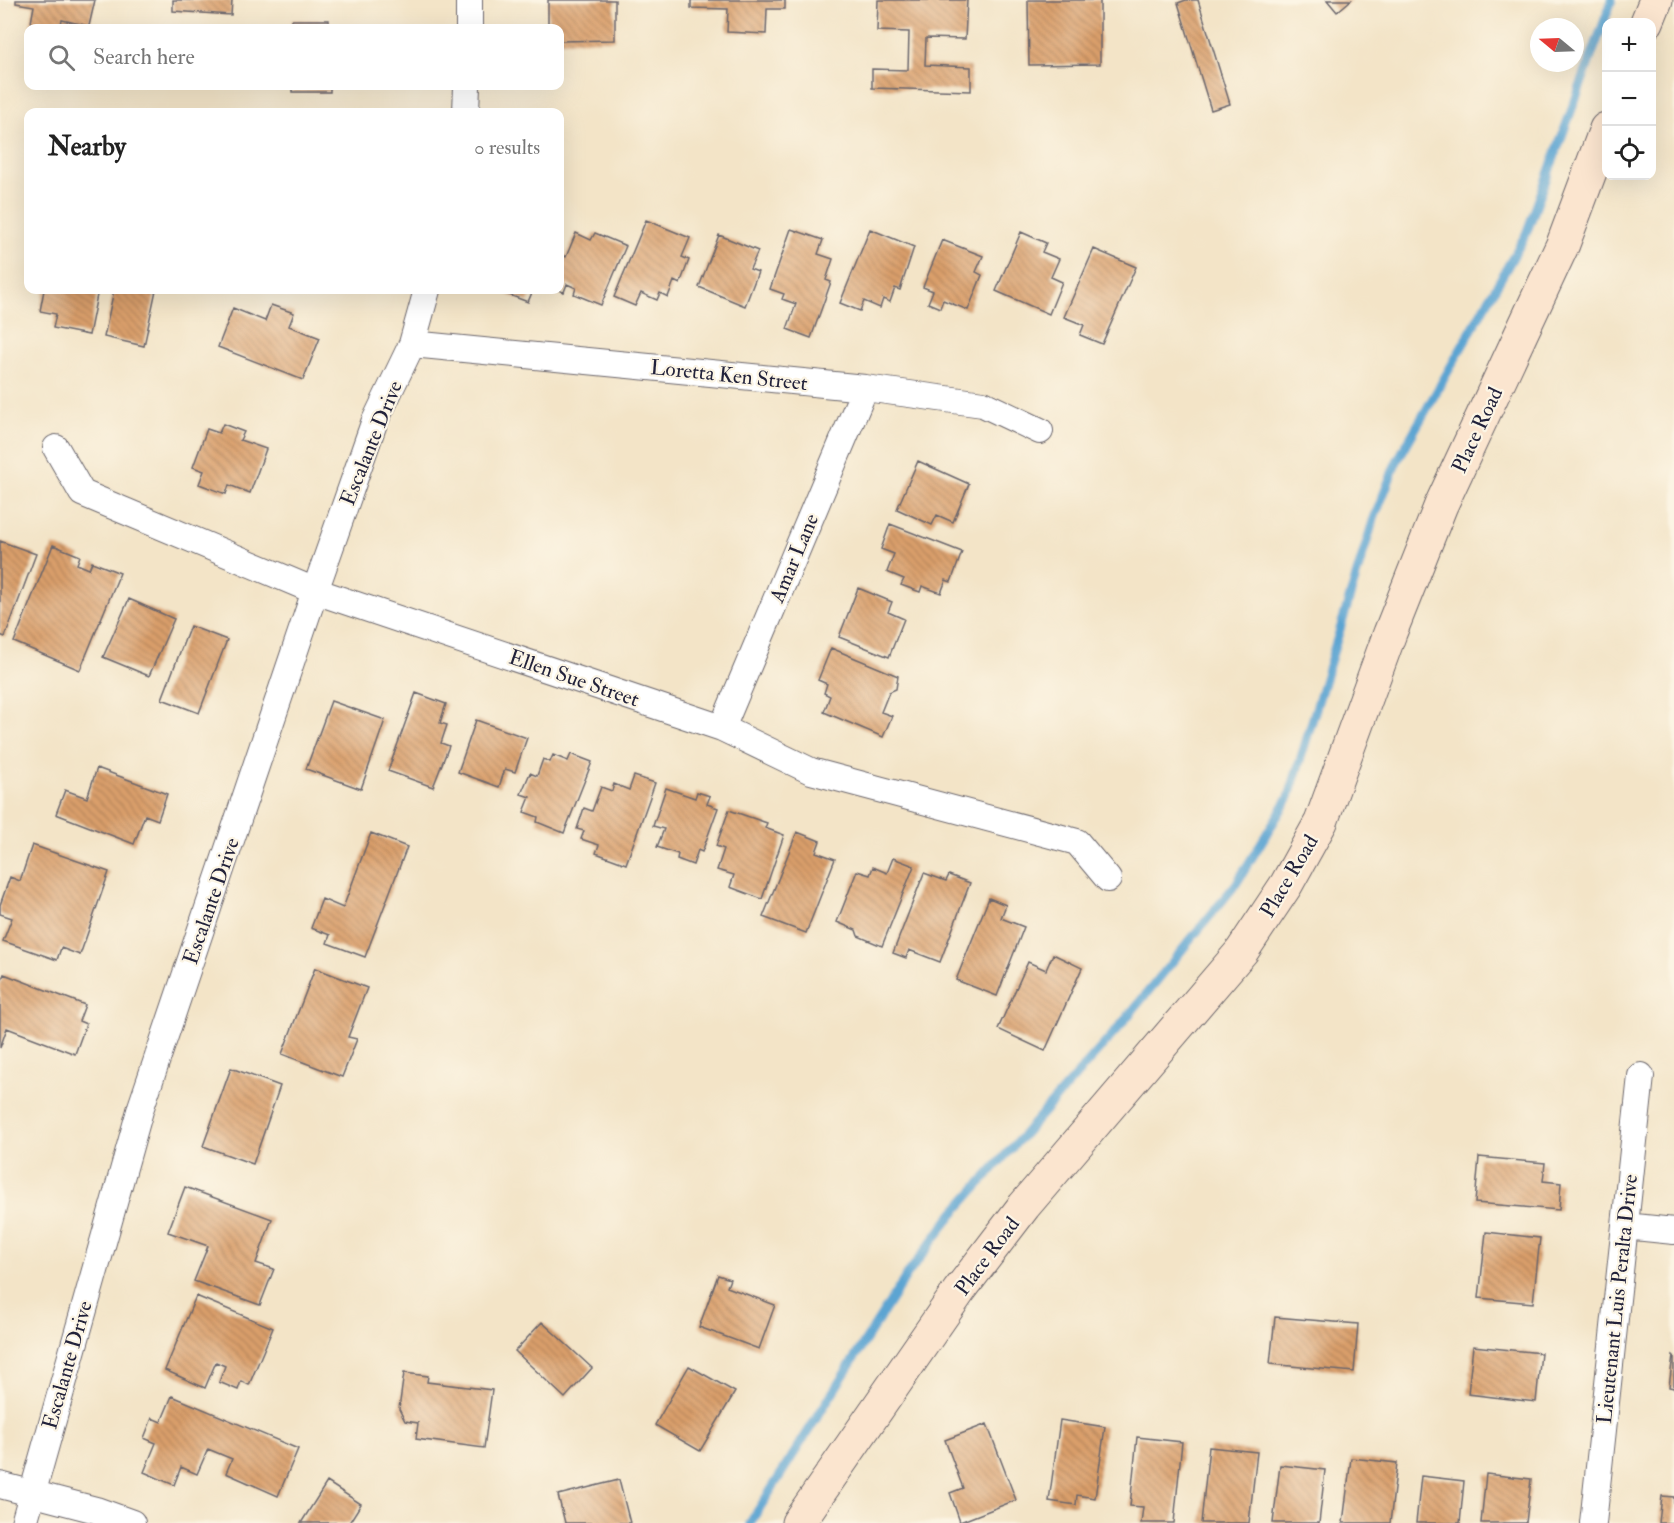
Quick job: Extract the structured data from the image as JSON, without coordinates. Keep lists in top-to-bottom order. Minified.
{"streets":{"street":["Loretta Ken Street","Place Road","Escalante Drive","Amar Lane","Ellen Sue Street","Lieutenant Luis Peralta Drive"]},"crossings":[["Loretta Ken Street","Escalante Drive"],["Loretta Ken Street","Amar Lane"],["Escalante Drive","Ellen Sue Street"],["Amar Lane","Ellen Sue Street"]],"north":"left","page":{"map_buttons":["+","−"],"search":"Search here","heading":["Nearby","0 results"]}}
